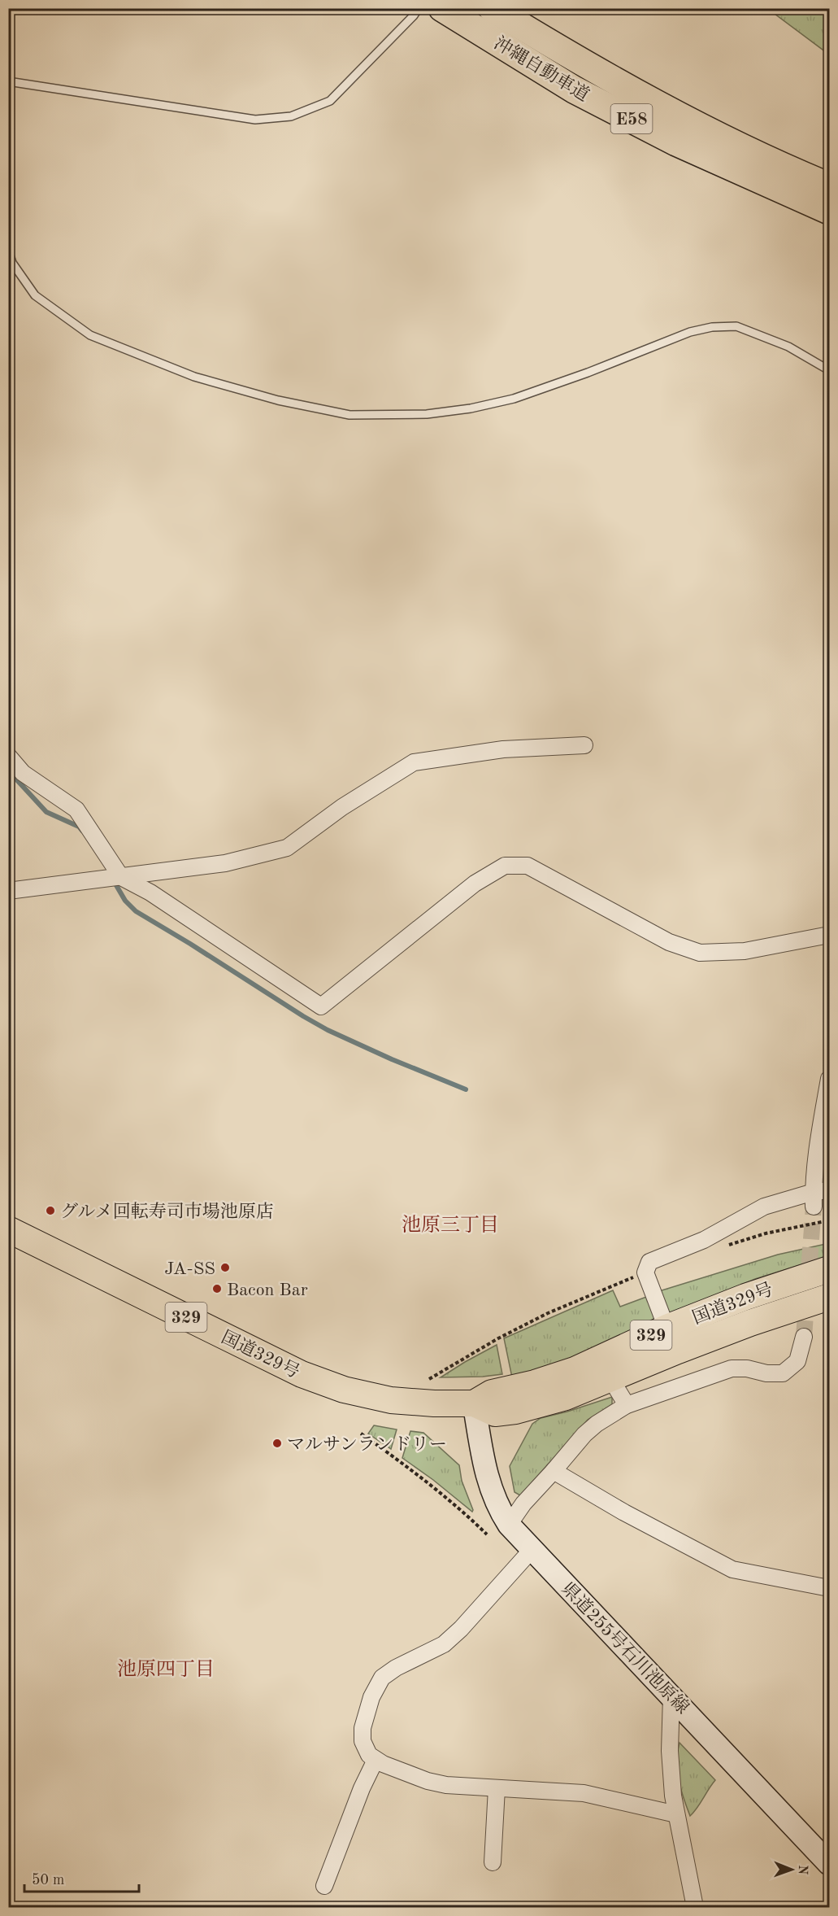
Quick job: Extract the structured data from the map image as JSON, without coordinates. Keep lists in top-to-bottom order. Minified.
{"streets":{"highway":["沖縄自動車道","E58","国道329号","329"],"main road":["県道255号石川池原線"]},"crossings":[["国道329号","県道255号石川池原線"]],"districts":["池原三丁目","池原四丁目"],"places":["グルメ回転寿司市場池原店","JA-SS","Bacon Bar","マルサンランドリー"],"scale_bar":"50 m","north":"right"}
